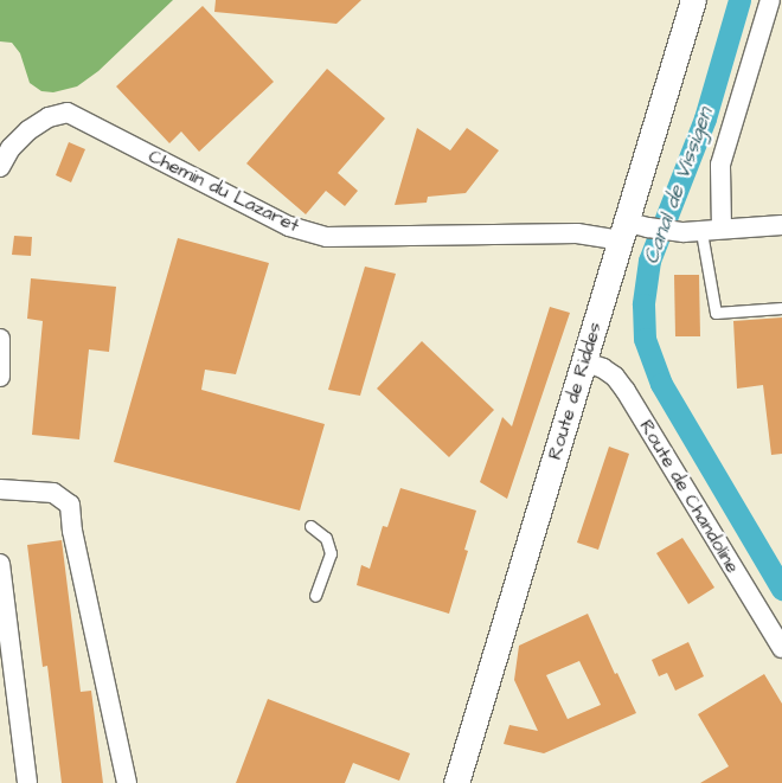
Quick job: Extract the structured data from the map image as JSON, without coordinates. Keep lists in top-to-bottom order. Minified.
{"streets":{"street":["Chemin du Lazaret","Route de Riddes","Route de Chandoline"]},"crossings":[["Chemin du Lazaret","Route de Riddes"],["Route de Riddes","Route de Chandoline"]],"water":["Canal de Vissigen"]}
